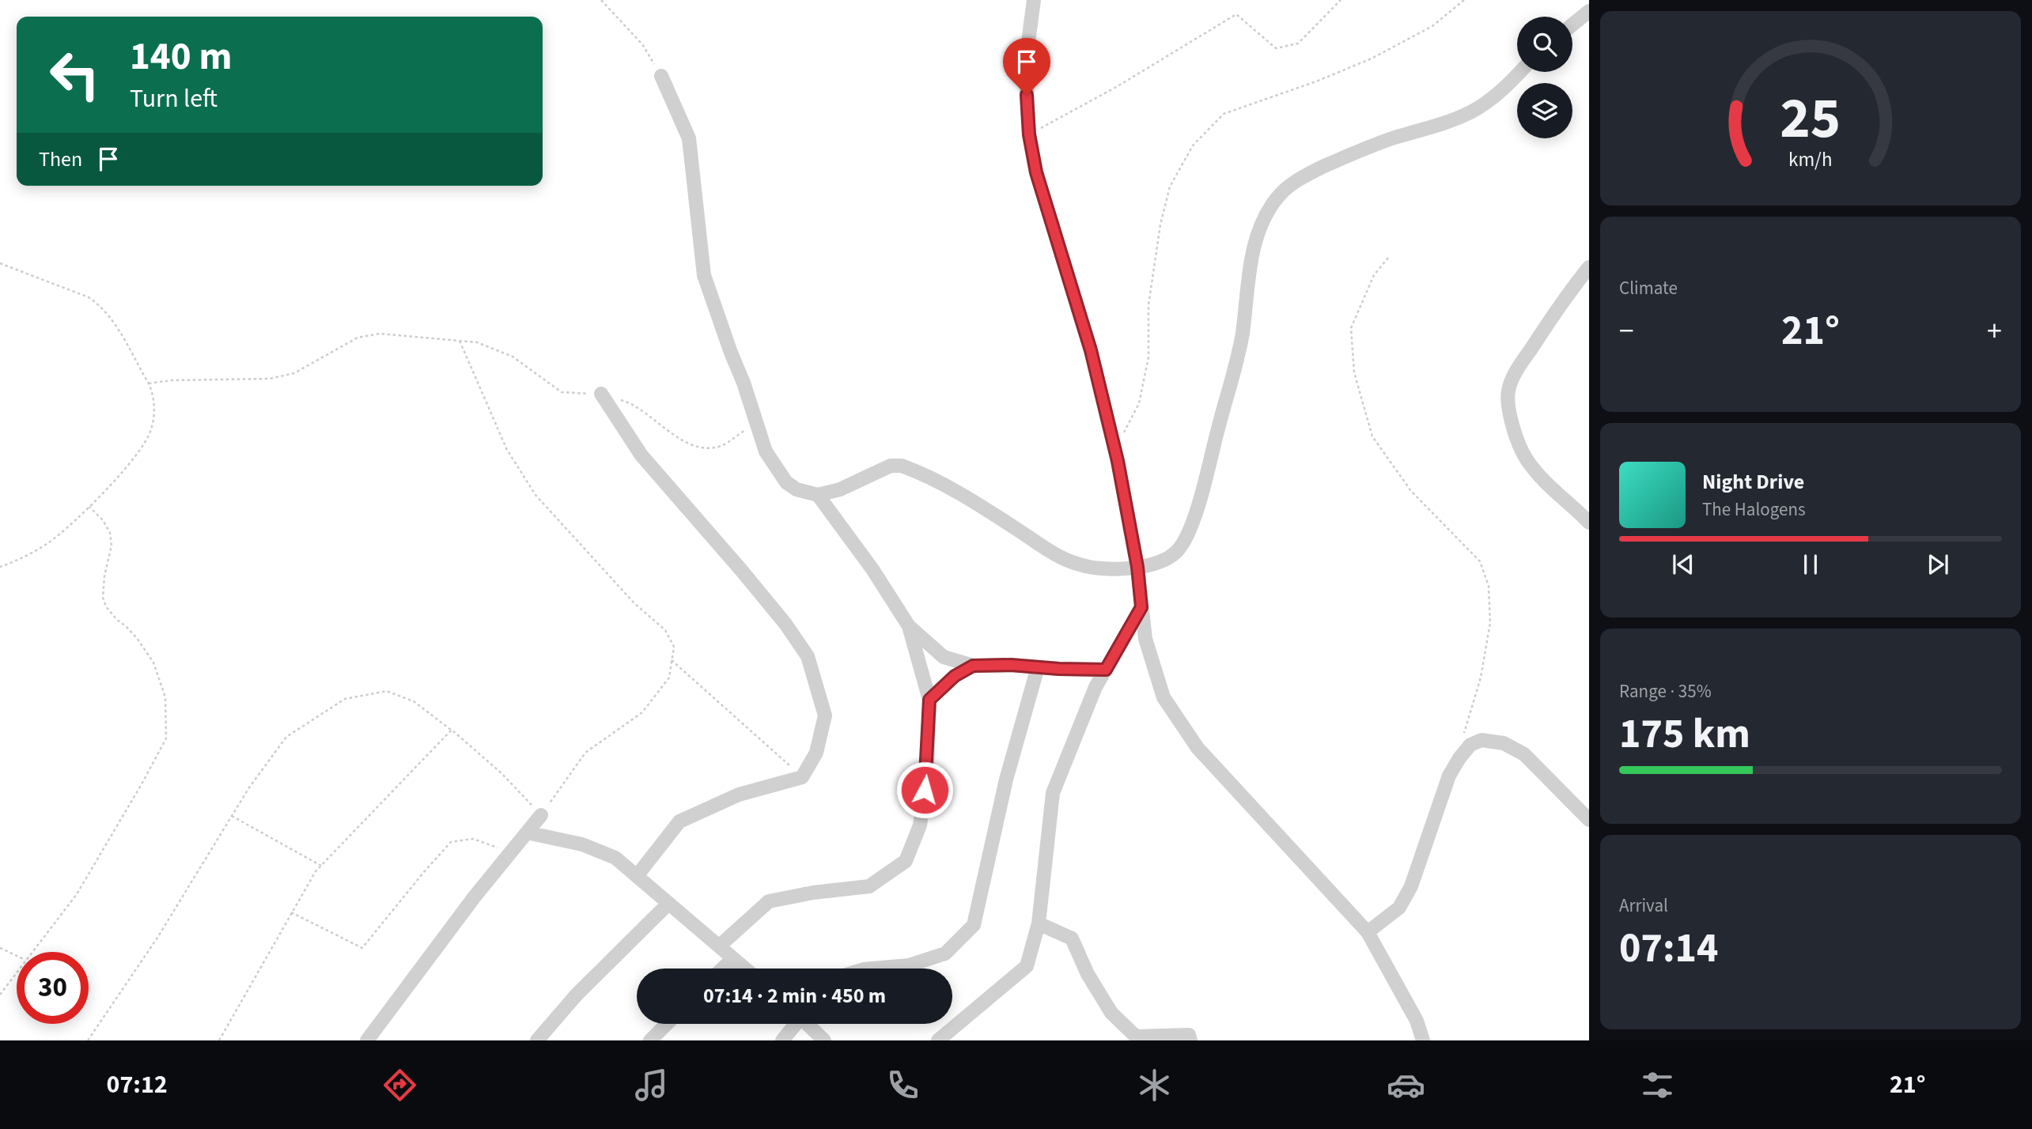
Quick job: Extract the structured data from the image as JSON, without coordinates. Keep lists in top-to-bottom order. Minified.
{"page":{"turn":["140 m","Turn left"],"then":"Then","tile":["Climate",["Range · 35%","175 km"],["Arrival","07:14"]],"heat":["−","21°","+"],"song":["Night Drive","The Halogens"],"limit":"30","trip":"07:14 · 2 min · 450 m","tabs":["07:12","21°"],"gauge":["25","km/h"]}}
